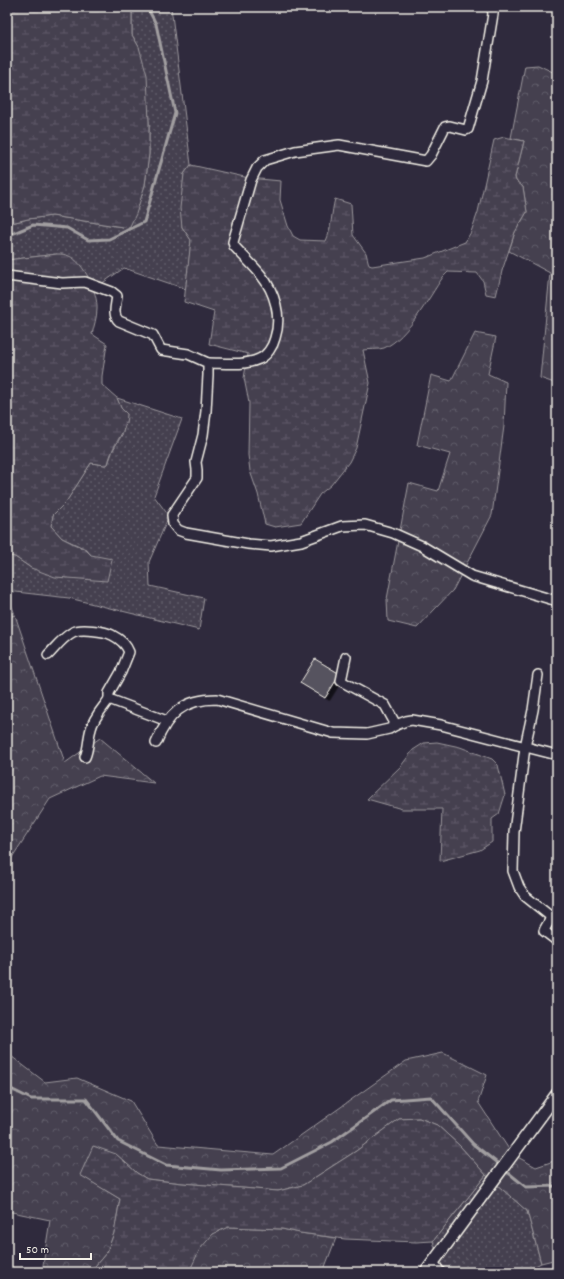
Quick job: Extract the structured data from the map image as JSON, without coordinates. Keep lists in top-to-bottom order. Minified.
{"scale_bar":"50 m"}
